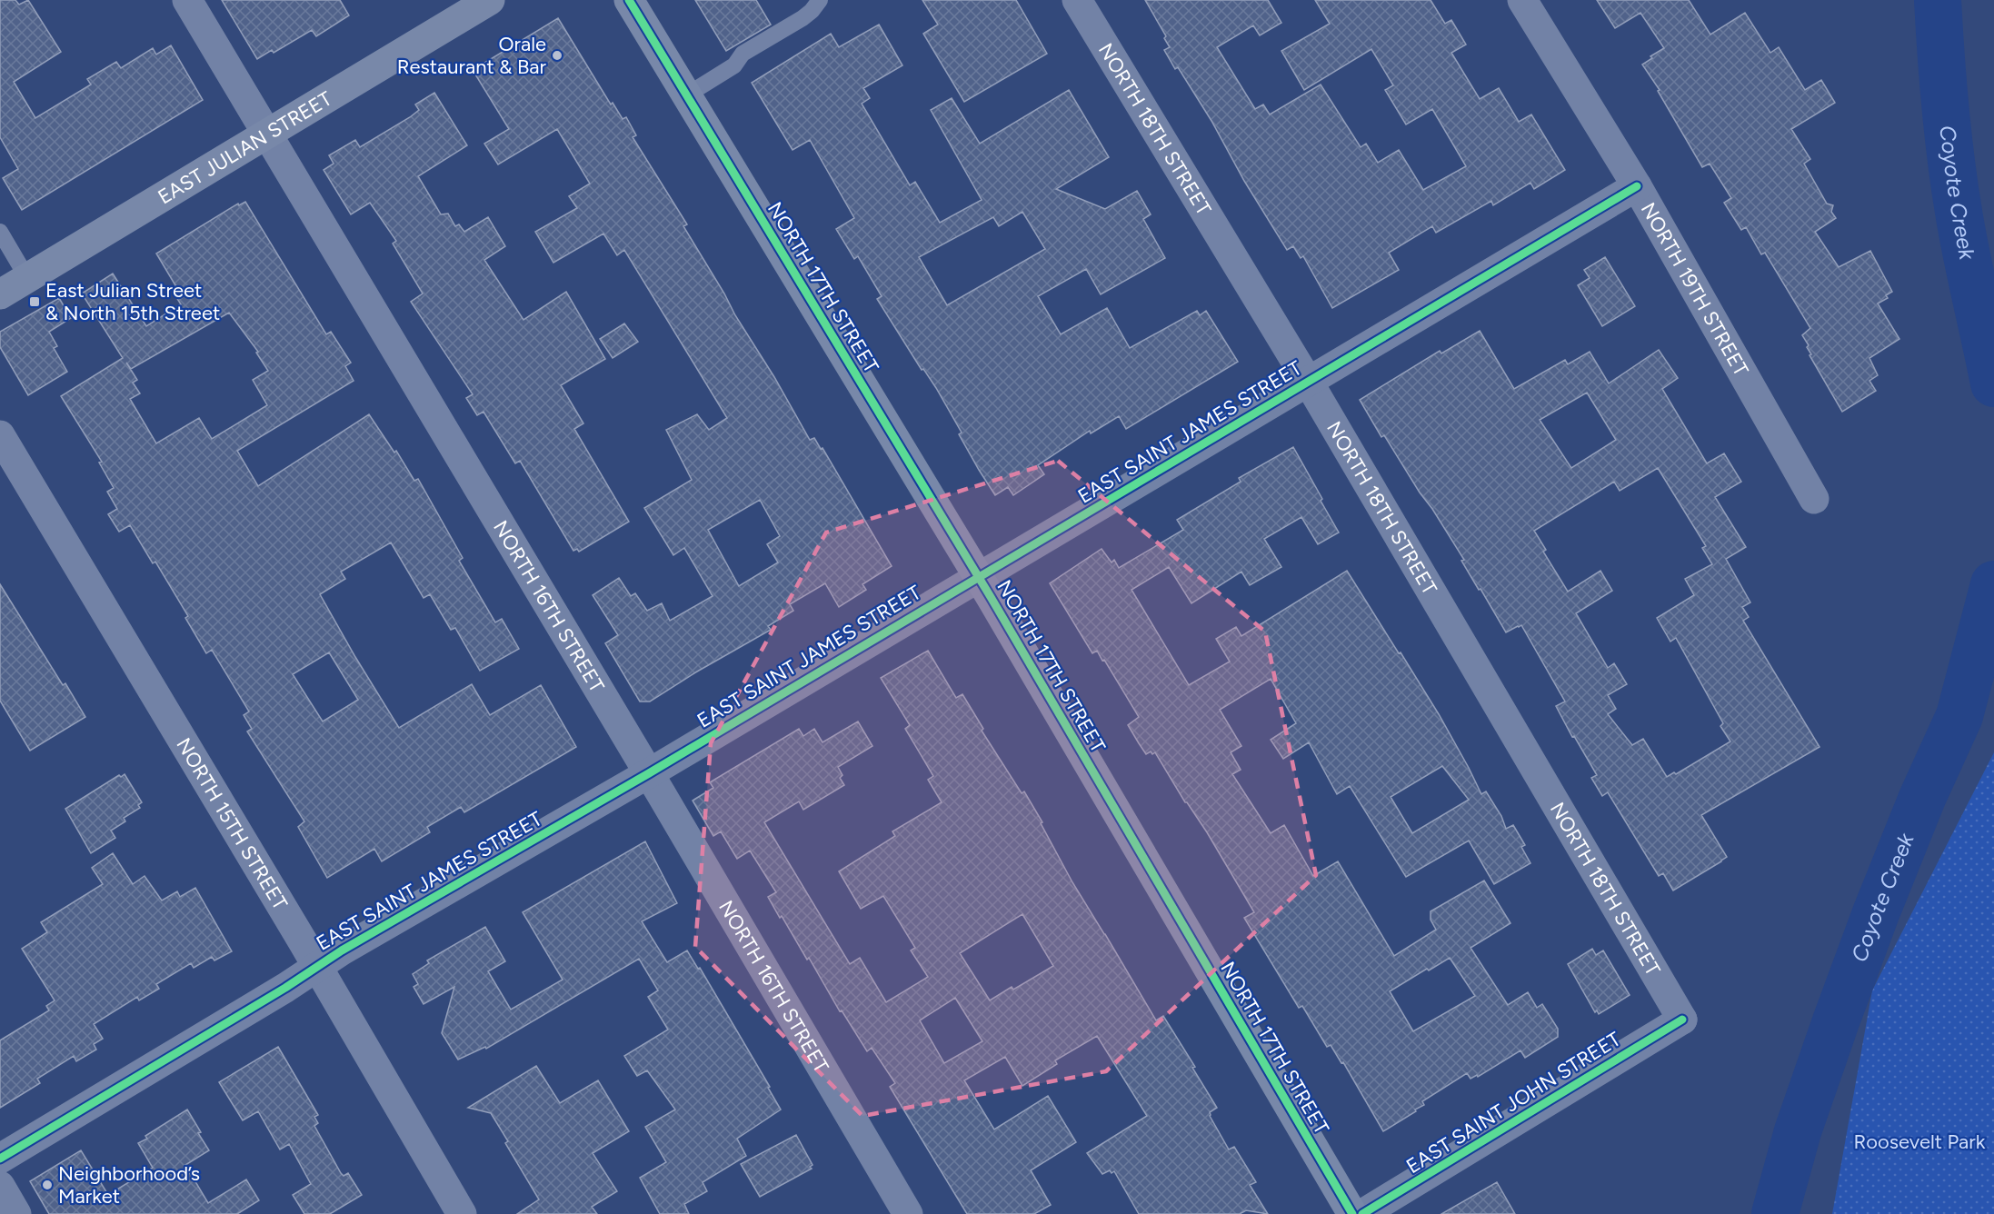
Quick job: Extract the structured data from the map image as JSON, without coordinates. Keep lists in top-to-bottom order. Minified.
{"streets":{"main road":["EAST JULIAN STREET","NORTH 17TH STREET"],"street":["NORTH 18TH STREET","NORTH 19TH STREET","EAST SAINT JAMES STREET","NORTH 16TH STREET","NORTH 15TH STREET","EAST SAINT JOHN STREET"]},"crossings":[["NORTH 18TH STREET","EAST SAINT JAMES STREET"],["NORTH 18TH STREET","EAST SAINT JOHN STREET"],["EAST JULIAN STREET","NORTH 16TH STREET"],["NORTH 17TH STREET","EAST SAINT JAMES STREET"],["NORTH 19TH STREET","EAST SAINT JAMES STREET"],["EAST SAINT JAMES STREET","NORTH 16TH STREET"],["EAST SAINT JAMES STREET","NORTH 15TH STREET"]],"water":["Coyote Creek"],"parks":["Roosevelt Park"],"places":{"other":["Orale Restaurant & Bar","Neighborhood’s Market"],"transit":["East Julian Street & North 15th Street"]}}
